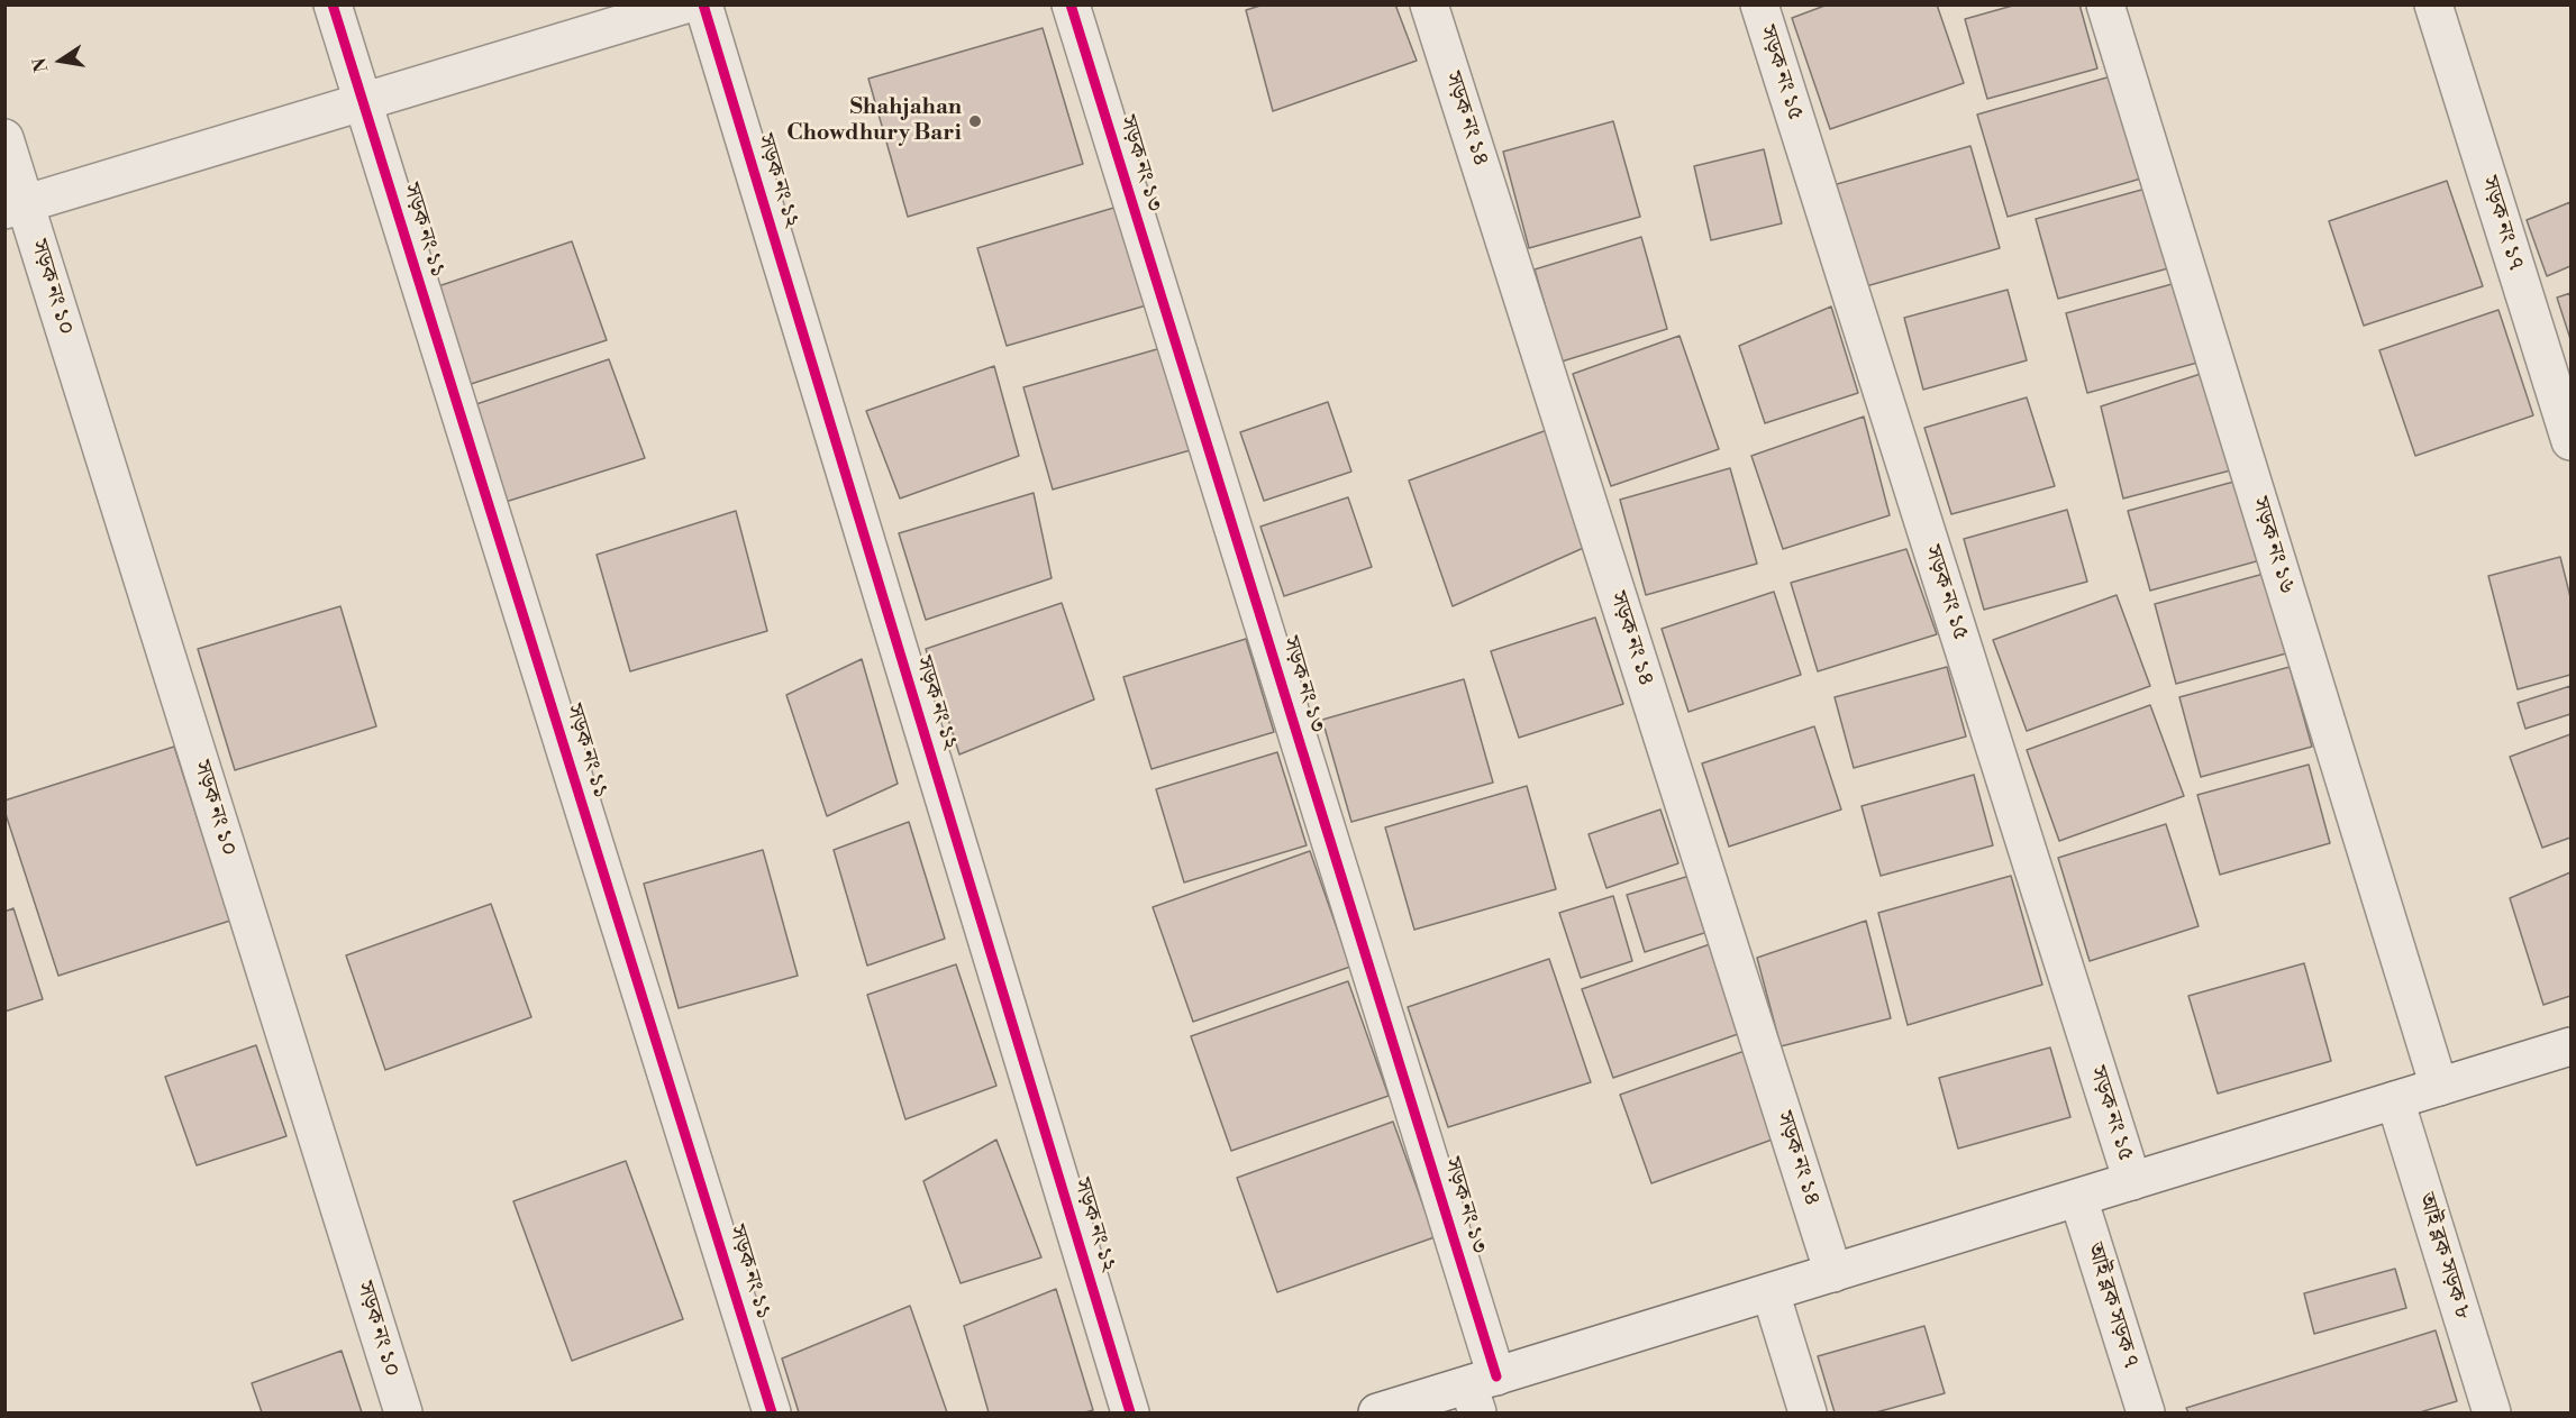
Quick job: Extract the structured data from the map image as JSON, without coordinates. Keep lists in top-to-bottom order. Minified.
{"streets":{"street":["সড়ক নং ১৫","সড়ক নং ১৪","সড়ক নং ১৩","সড়ক নং ১২","সড়ক নং ১৭","সড়ক নং ১১","সড়ক নং ১০","সড়ক নং ১৬","আই ব্লক সড়ক ৮","আই ব্লক সড়ক ৭"]},"places":["Shahjahan Chowdhury Bari"],"north":"left"}
